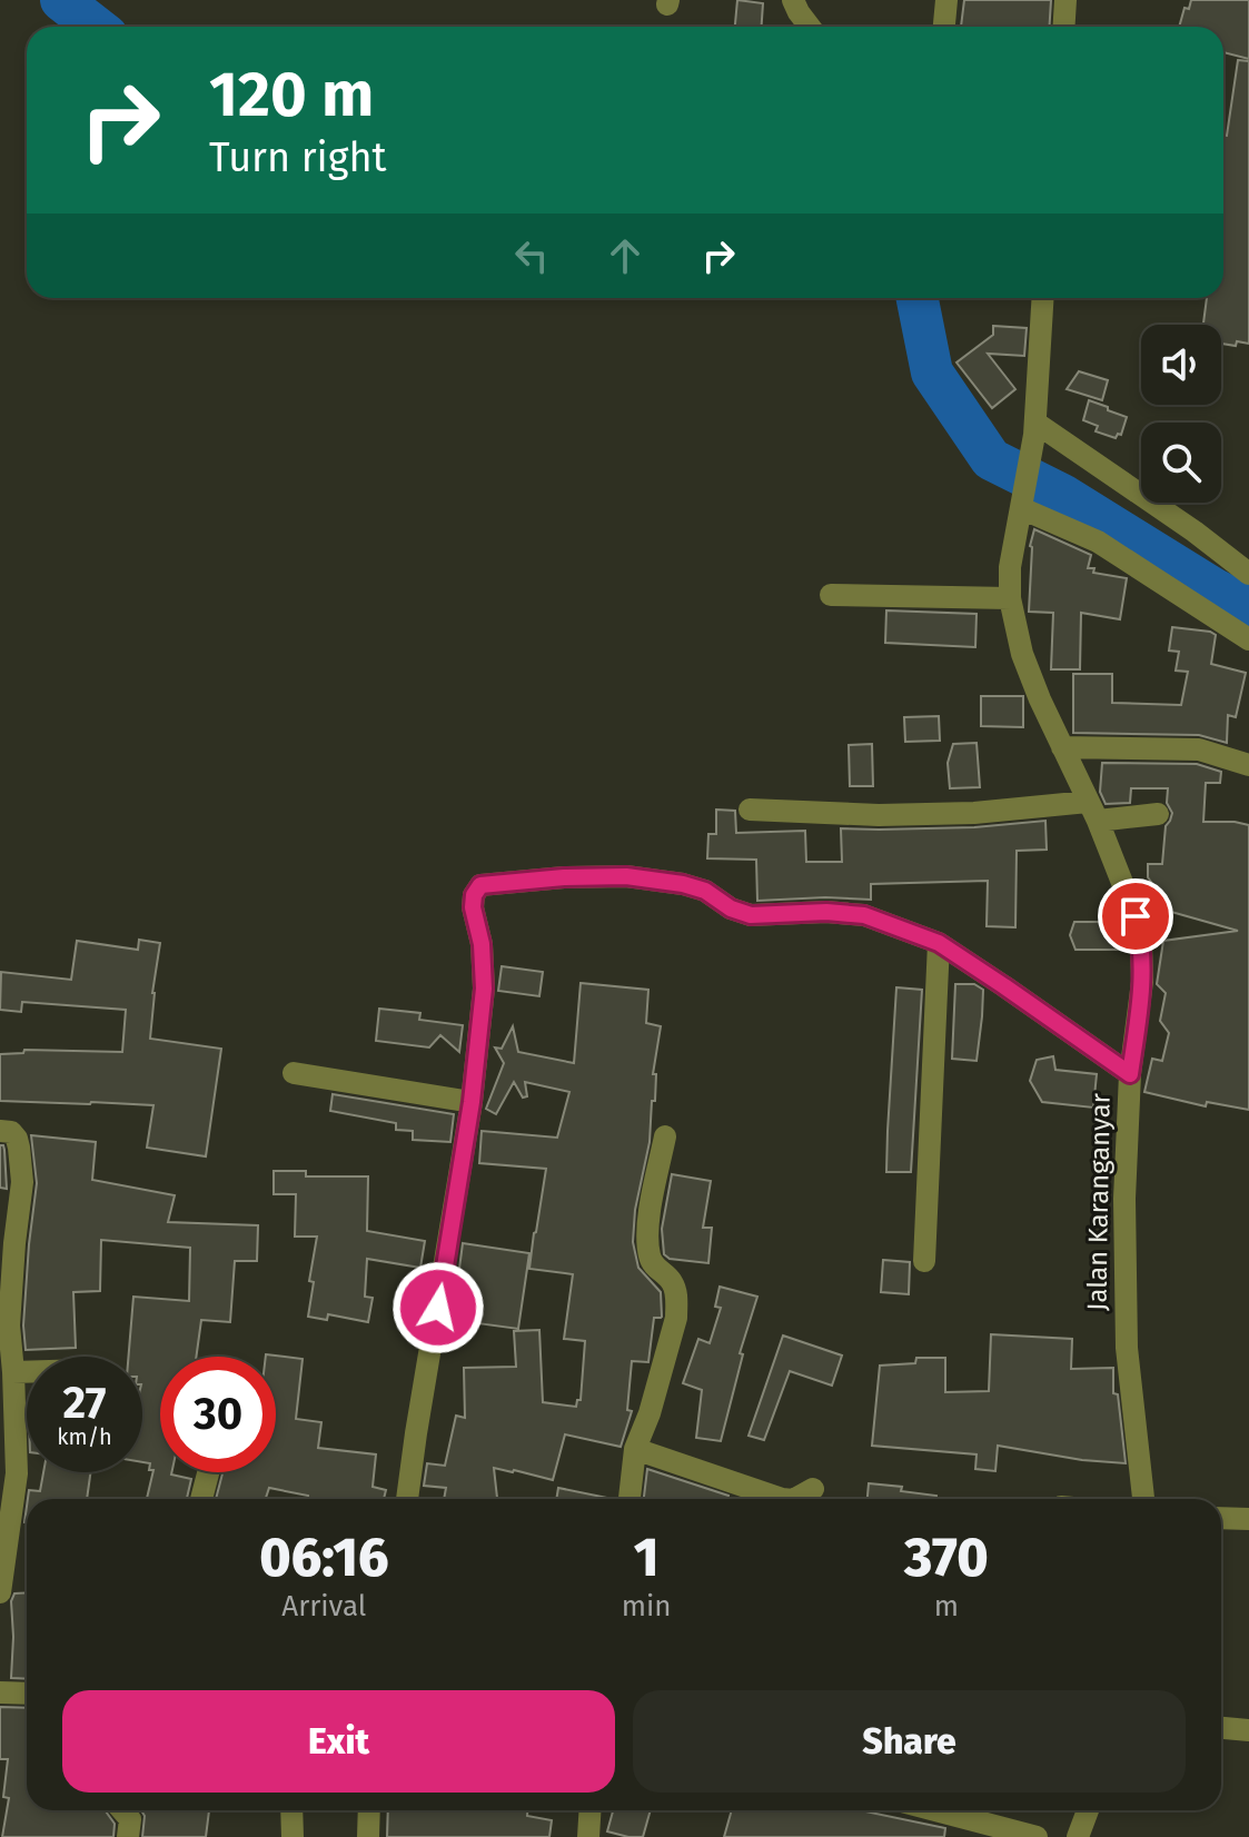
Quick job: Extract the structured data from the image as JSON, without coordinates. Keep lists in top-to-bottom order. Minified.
{"streets":{"street":["Jalan Karanganyar"]},"page":{"turn":["120 m","Turn right"],"speed":"27 km/h","limit":"30","eta":["06:16","Arrival","1","min","370","m"],"buttons":["Exit","Share"]}}
